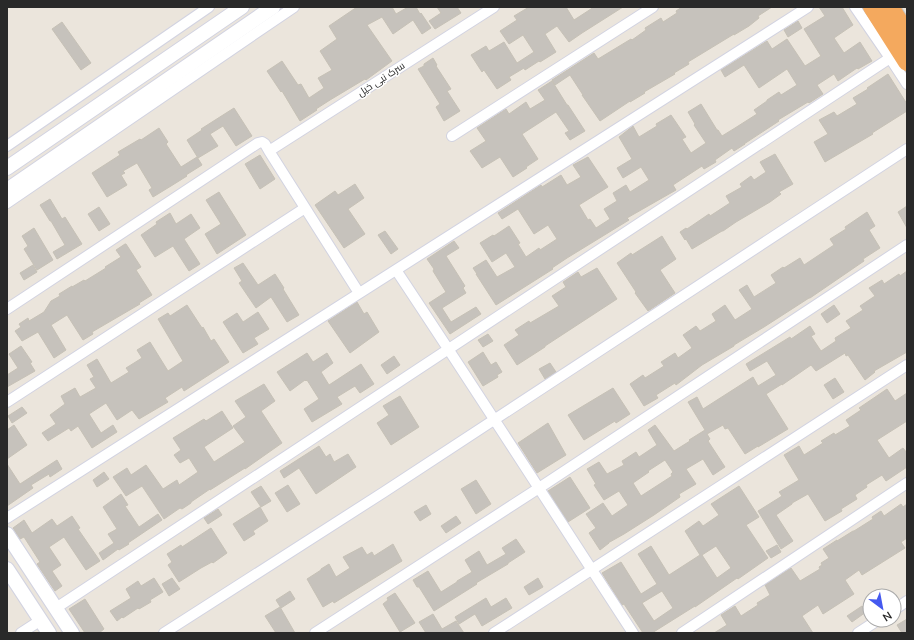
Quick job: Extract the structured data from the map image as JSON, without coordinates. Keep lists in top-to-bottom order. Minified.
{"streets":{"street":["سرک نبی خیل"]},"north":"bottom right"}
